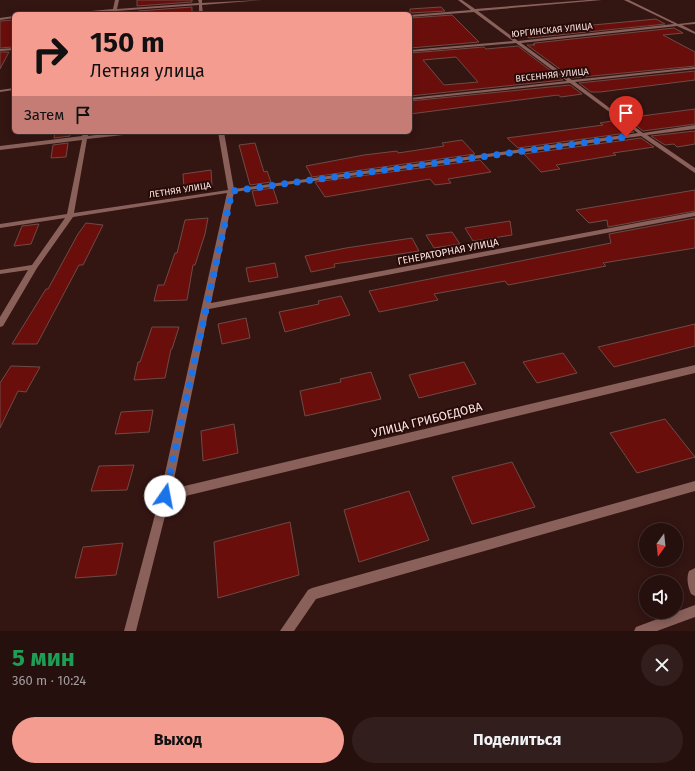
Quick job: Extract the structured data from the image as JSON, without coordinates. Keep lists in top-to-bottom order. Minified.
{"streets":{"street":["ЮРГИНСКАЯ УЛИЦА","ВЕСЕННЯЯ УЛИЦА","ЛЕТНЯЯ УЛИЦА","ГЕНЕРАТОРНАЯ УЛИЦА","УЛИЦА ГРИБОЕДОВА"]},"north":"bottom","page":{"turn":["150 m","Летняя улица"],"then":"Затем","heading":["5 мин","360 m · 10:24"],"buttons":["Выход","Поделиться"]}}
